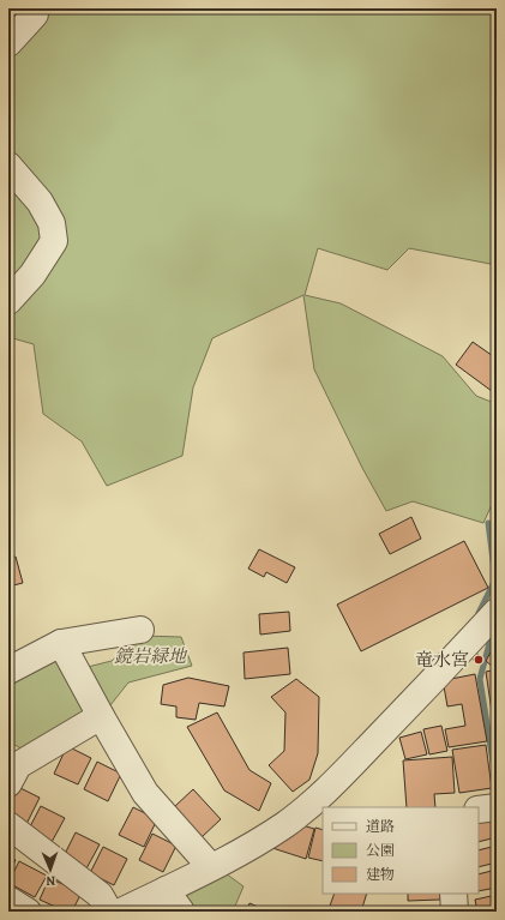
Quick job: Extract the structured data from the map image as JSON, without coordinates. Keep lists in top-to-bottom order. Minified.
{"parks":["鏡岩緑地"],"places":["竜水宮"],"legend":["道路","公園","建物"],"north":"bottom"}
